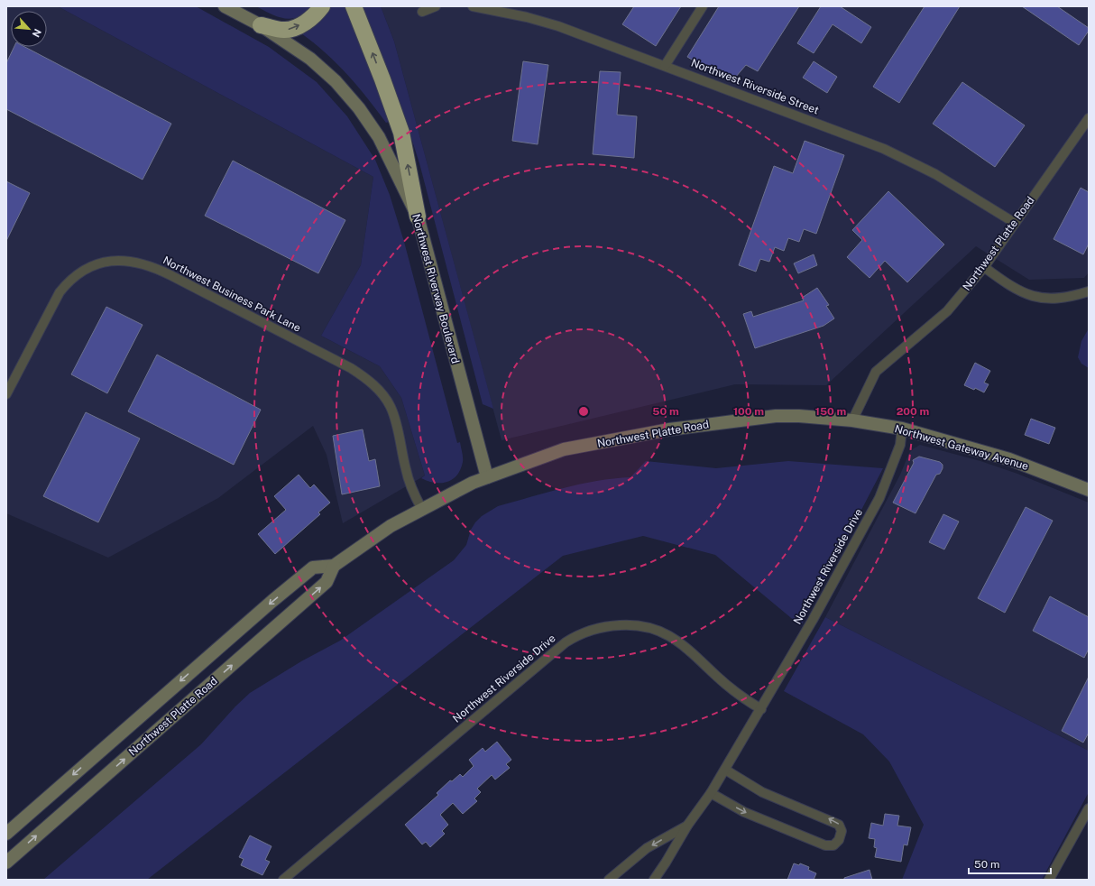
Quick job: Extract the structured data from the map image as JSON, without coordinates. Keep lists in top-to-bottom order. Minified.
{"streets":{"main road":["Northwest Platte Road","Northwest Riverway Boulevard","Northwest Gateway Avenue"],"street":["Northwest Riverside Street","Northwest Business Park Lane","Northwest Riverside Drive"]},"crossings":[["Northwest Riverside Street","Northwest Platte Road"],["Northwest Platte Road","Northwest Riverway Boulevard"],["Northwest Platte Road","Northwest Business Park Lane"],["Northwest Platte Road","Northwest Gateway Avenue"],["Northwest Gateway Avenue","Northwest Riverside Drive"]],"scale_bar":"50 m","north":"bottom right","rings":["50 m","100 m","150 m","200 m"]}
